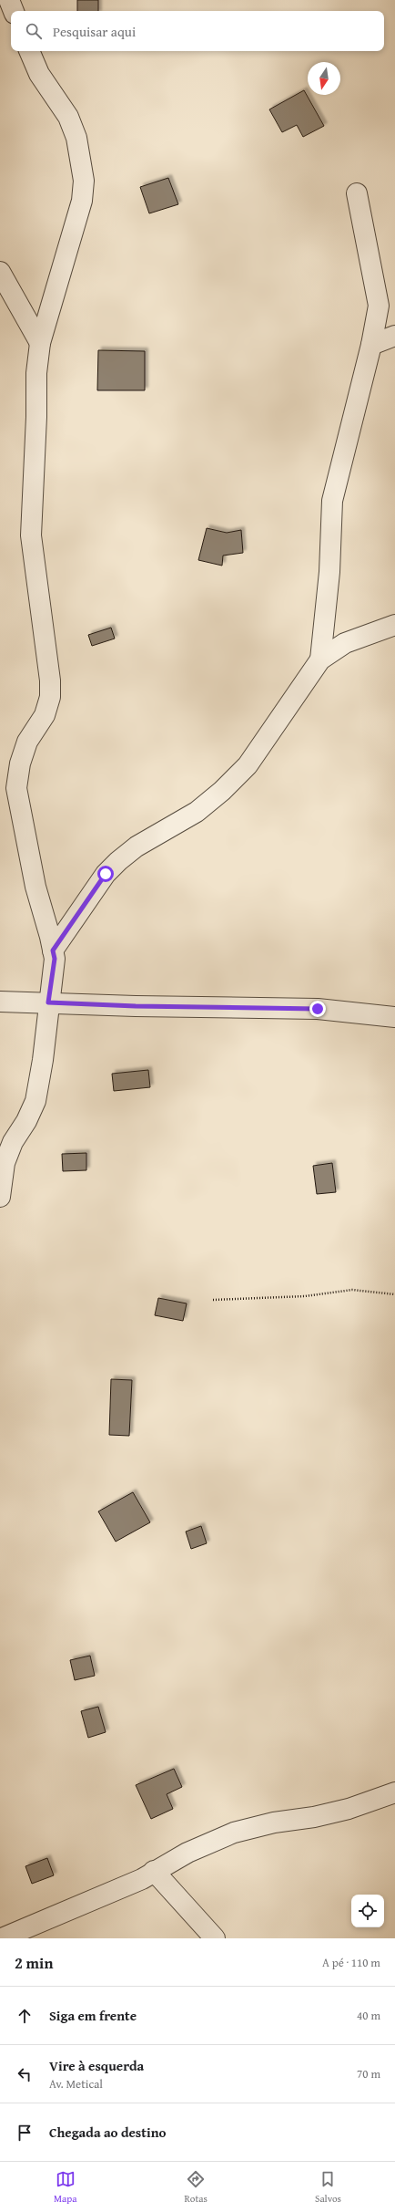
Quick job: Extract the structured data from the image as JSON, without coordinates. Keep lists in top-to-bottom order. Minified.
{"north":"bottom","page":{"search":"Pesquisar aqui","heading":["2 min","A pé · 110 m"],"list":[["Siga em frente","40 m"],["Vire à esquerda","Av. Metical","70 m"],"Chegada ao destino"],"nav":["Mapa","Rotas","Salvos"]}}
